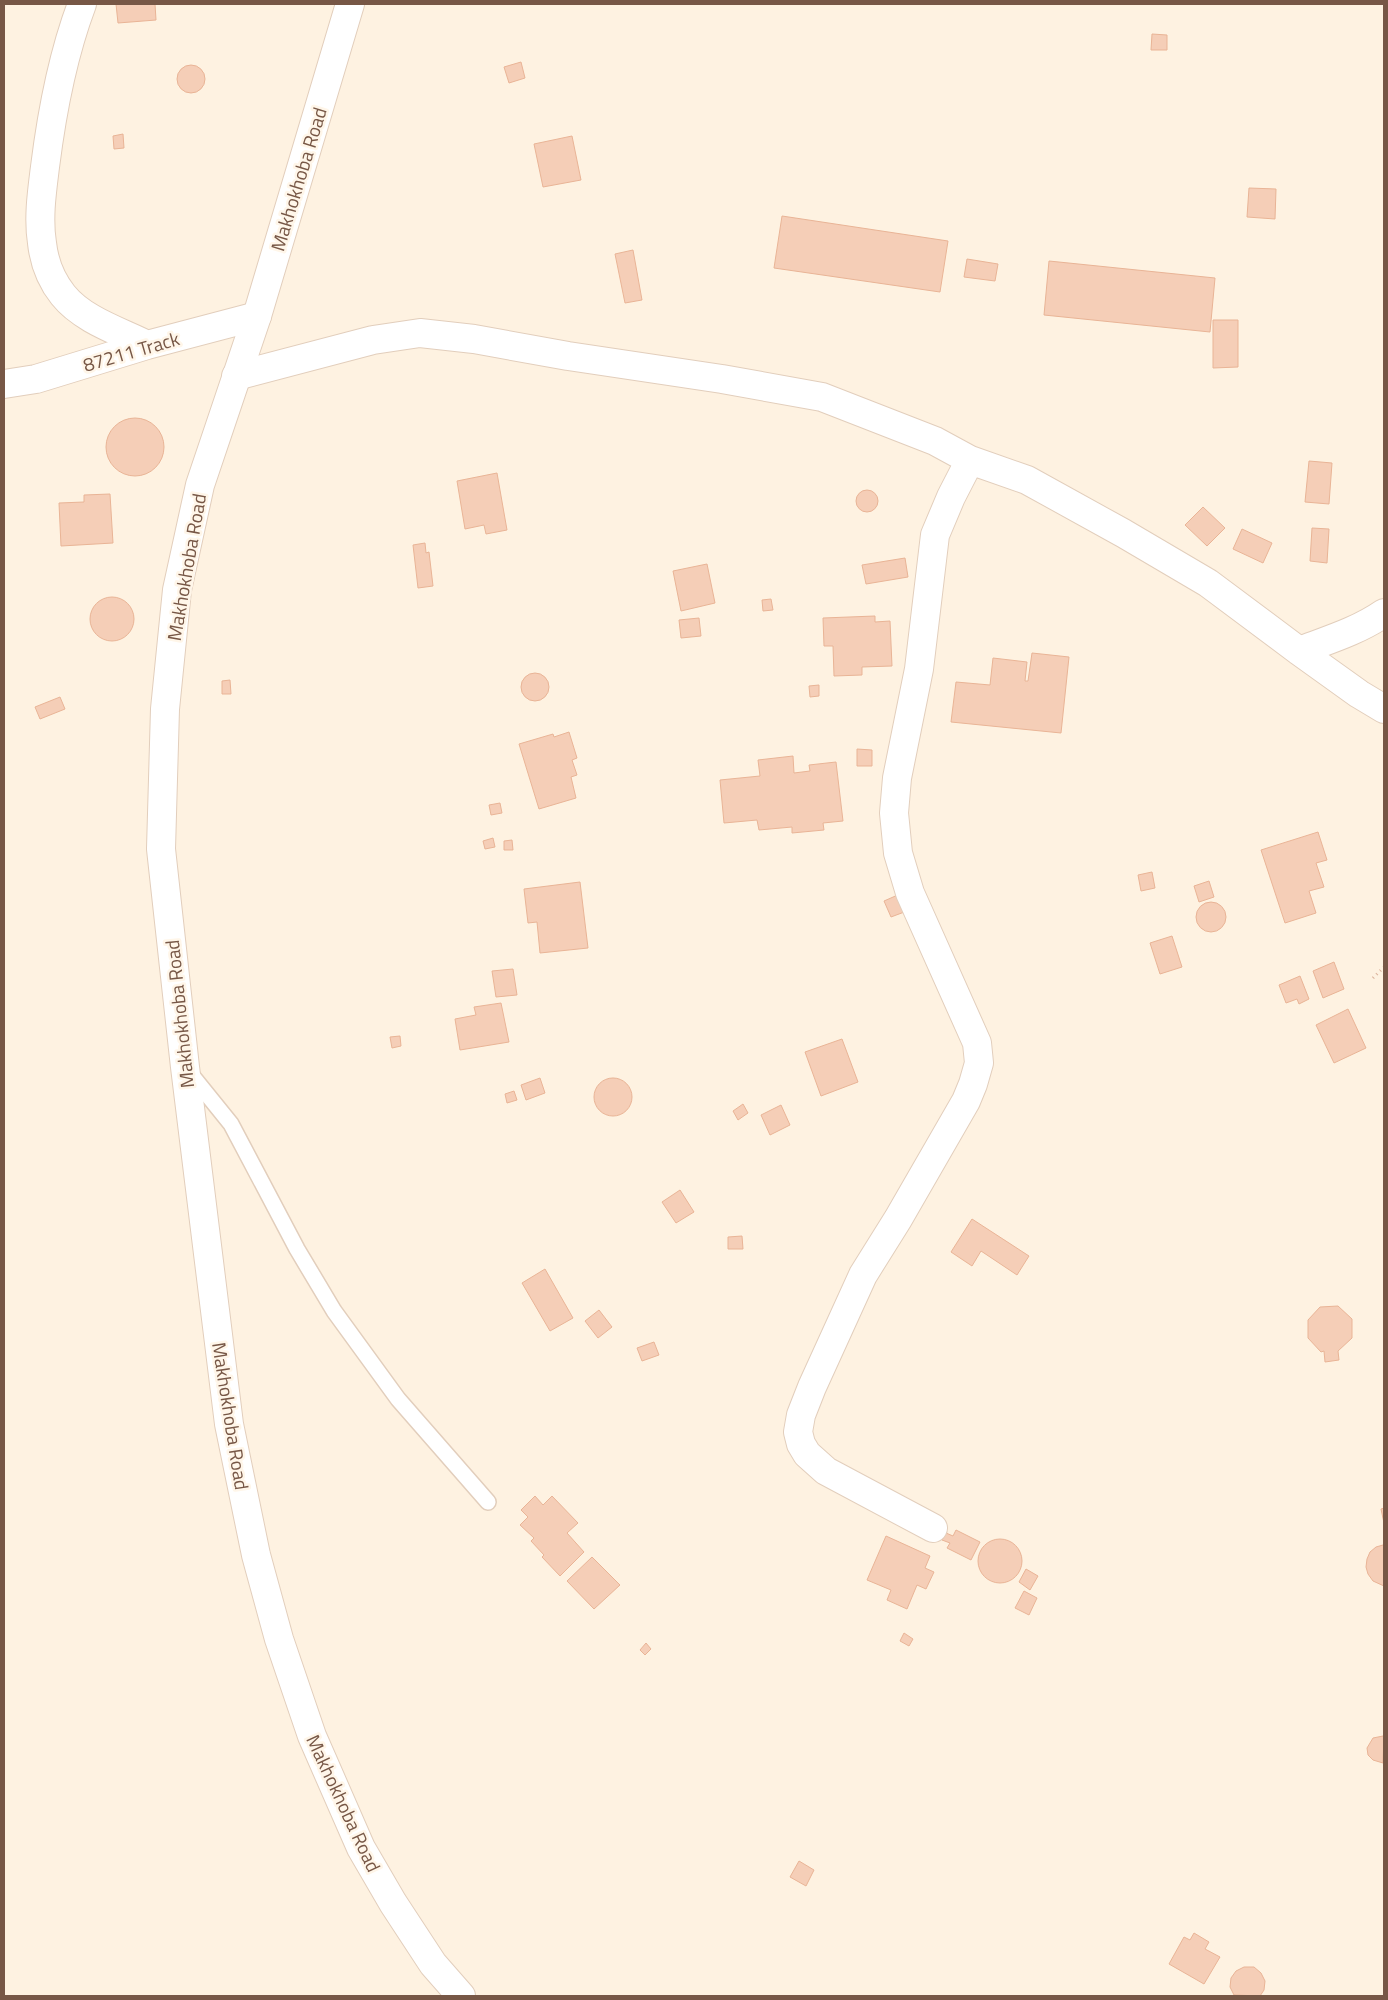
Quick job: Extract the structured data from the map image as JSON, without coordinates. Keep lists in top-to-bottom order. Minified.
{"streets":{"street":["Makhokhoba Road","87211 Track"]},"crossings":[["Makhokhoba Road","87211 Track"]]}
